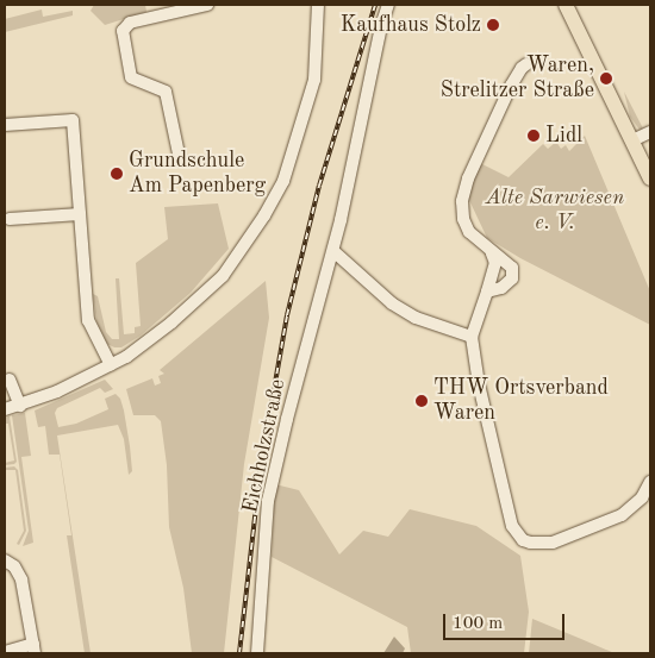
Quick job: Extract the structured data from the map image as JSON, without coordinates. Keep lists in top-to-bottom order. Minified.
{"streets":{"street":["Eichholzstraße"]},"parks":["Alte Sarwiesen e. V."],"places":["Kaufhaus Stolz","Waren, Strelitzer Straße","Lidl","Grundschule Am Papenberg","THW Ortsverband Waren"],"scale_bar":"100 m"}
